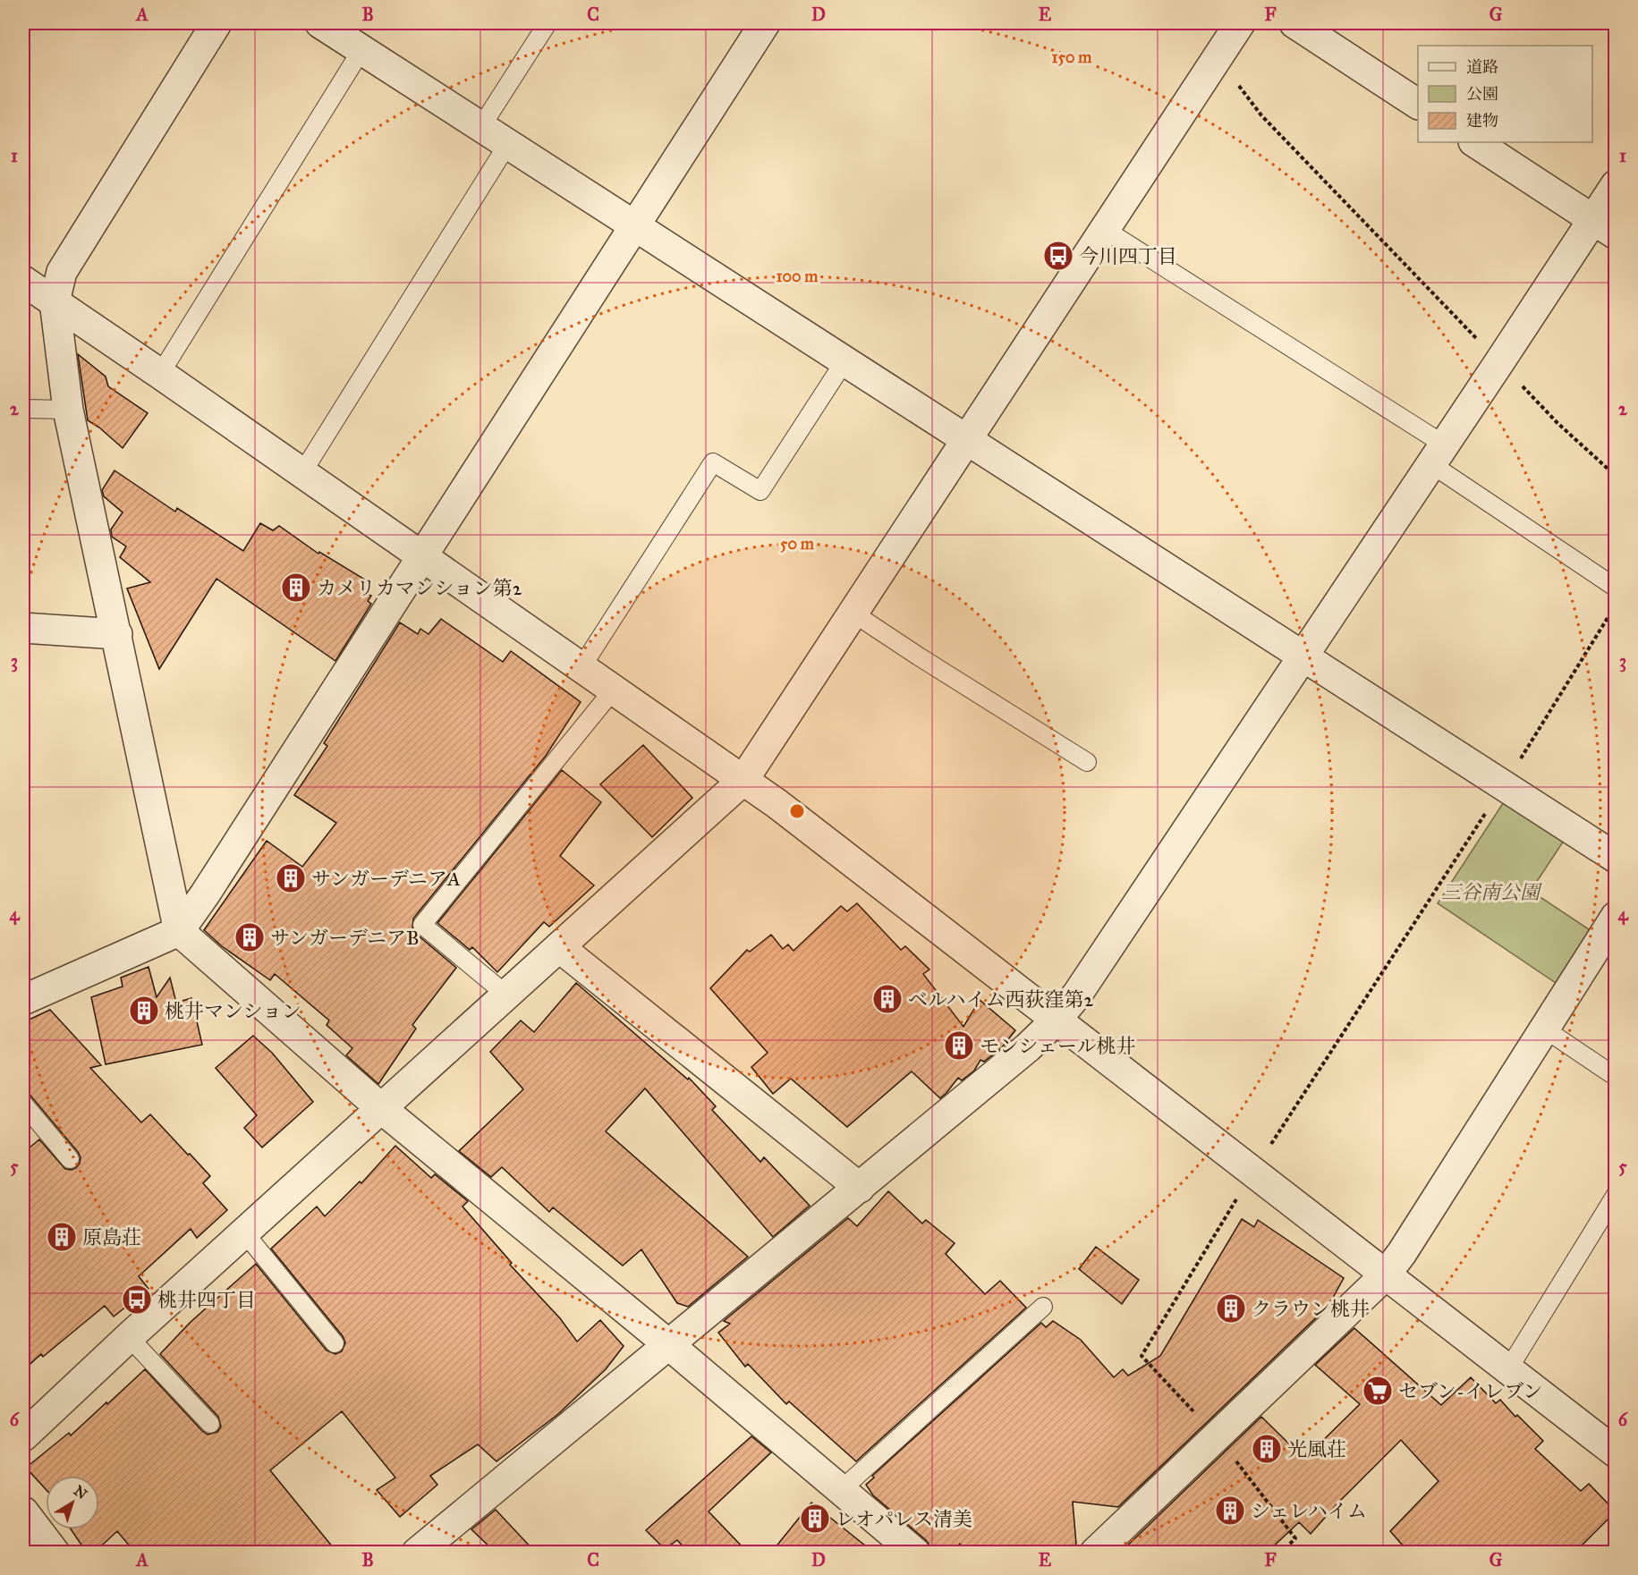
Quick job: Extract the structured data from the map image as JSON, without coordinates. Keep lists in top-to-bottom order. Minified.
{"parks":["三谷南公園"],"places":{"bus stop":["今川四丁目","桃井四丁目"],"building":["カメリカマンション第2","サンガーデニアA","サンガーデニアB","ベルハイム西荻窪第2","桃井マンション","モンシェール桃井","原島荘","クラウン桃井","光風荘","シェレハイム","レオパレス清美"],"supermarket":["セブン-イレブン"]},"legend":["道路","公園","建物"],"north":"top right","grid":{"columns":["A","B","C","D","E","F","G"],"rows":["1","2","3","4","5","6"]},"rings":["150 m","100 m","50 m"]}
